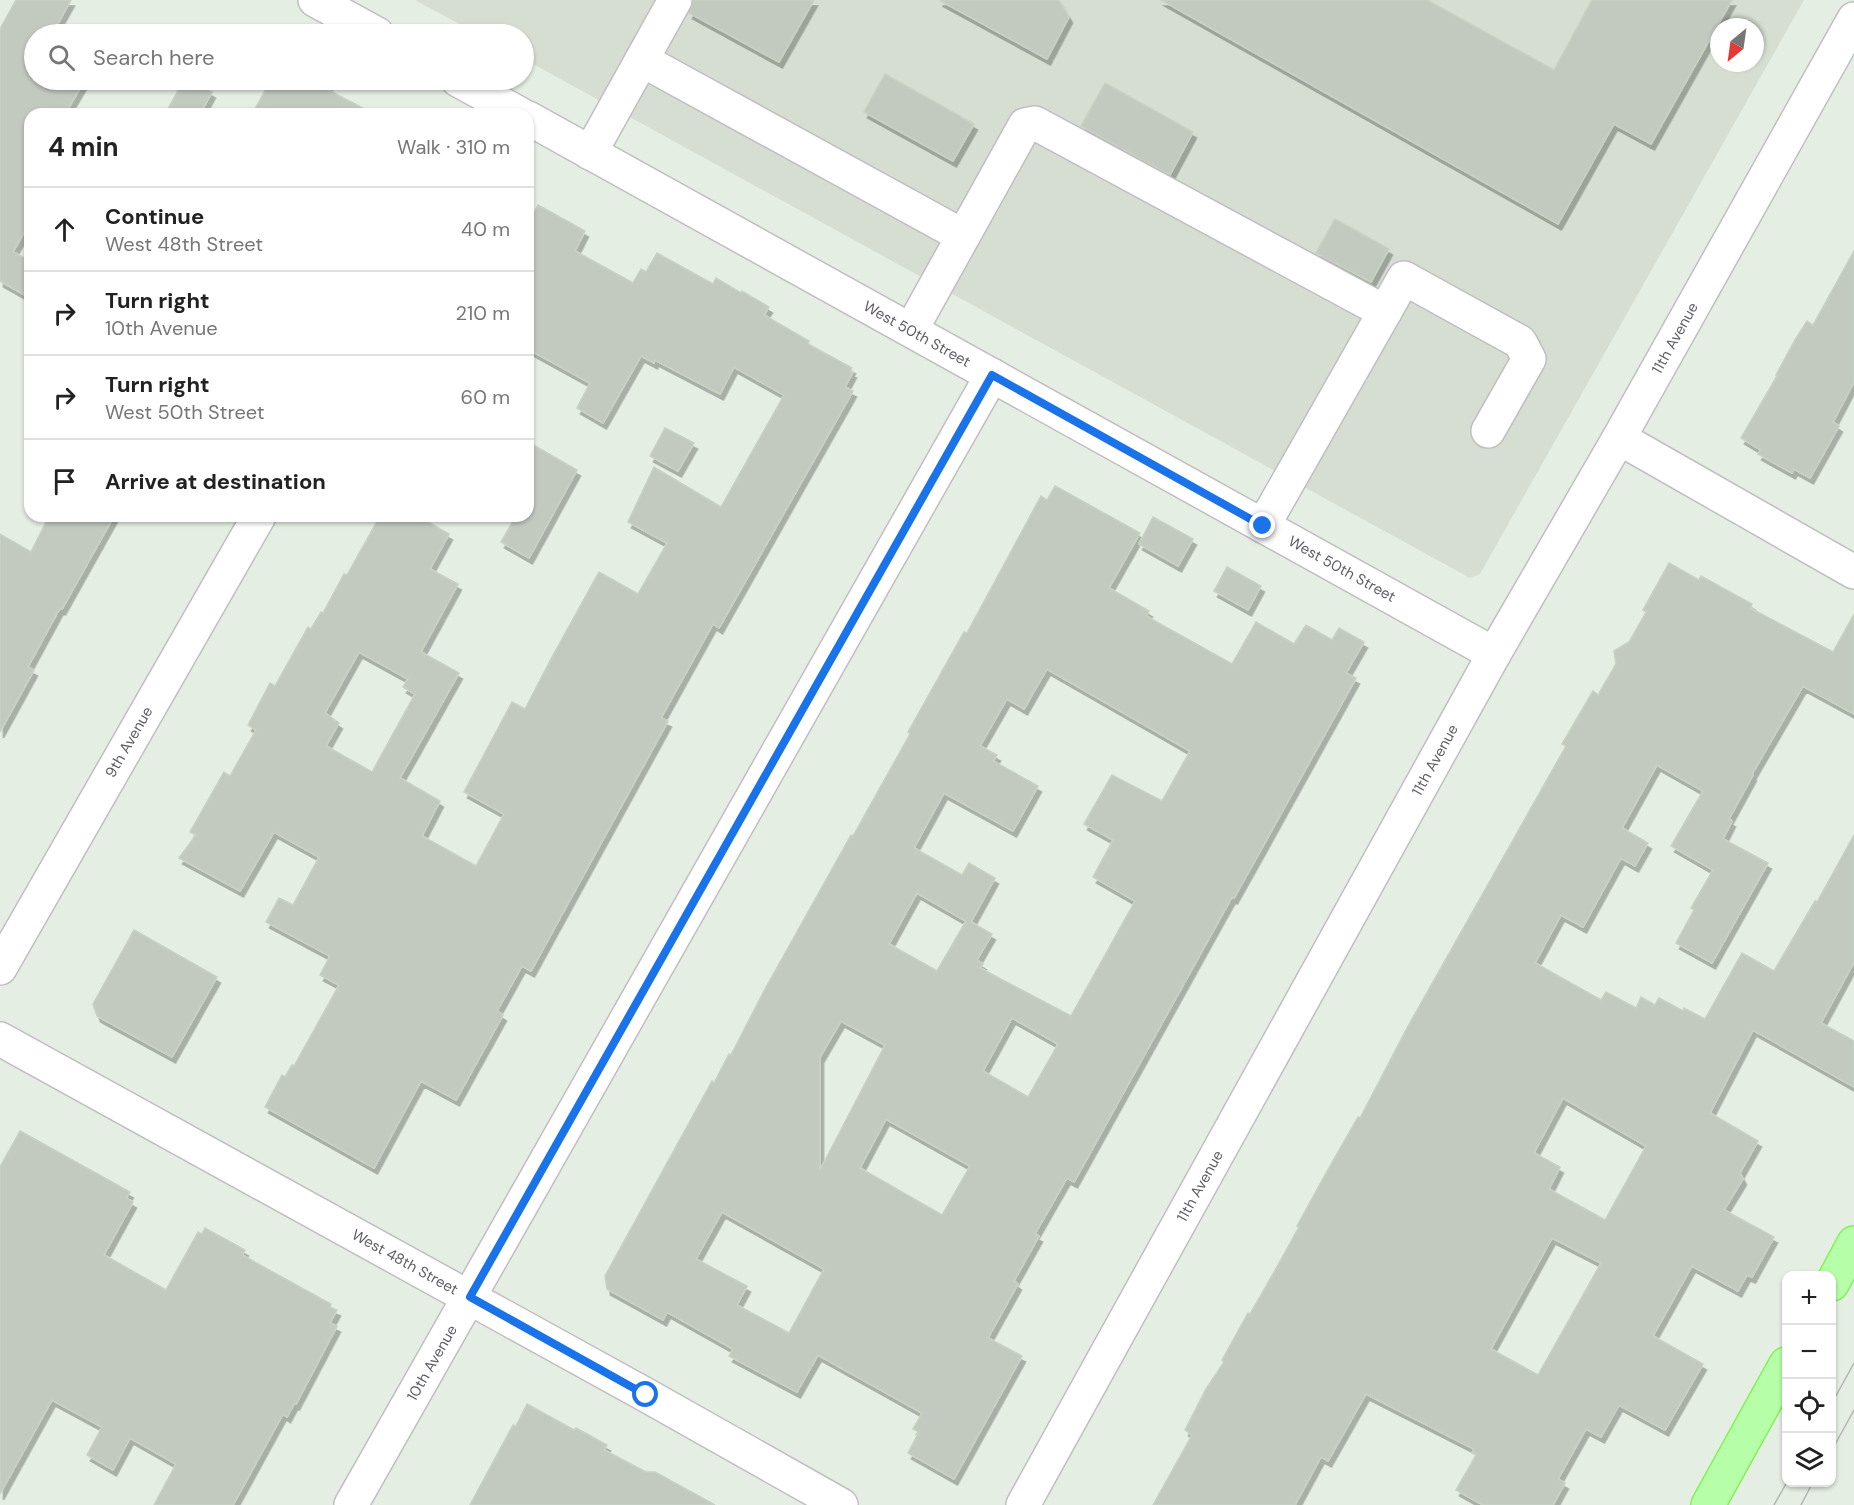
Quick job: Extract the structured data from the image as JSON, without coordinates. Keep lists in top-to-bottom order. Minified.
{"streets":{"street":["West 50th Street","11th Avenue","9th Avenue","West 48th Street","10th Avenue"]},"crossings":[["West 50th Street","11th Avenue"],["West 50th Street","10th Avenue"],["West 48th Street","10th Avenue"]],"north":"bottom left","page":{"search":"Search here","heading":["4 min","Walk · 310 m"],"list":[["Continue","West 48th Street","40 m"],["Turn right","10th Avenue","210 m"],["Turn right","West 50th Street","60 m"],"Arrive at destination"],"map_buttons":["+","−"]}}
